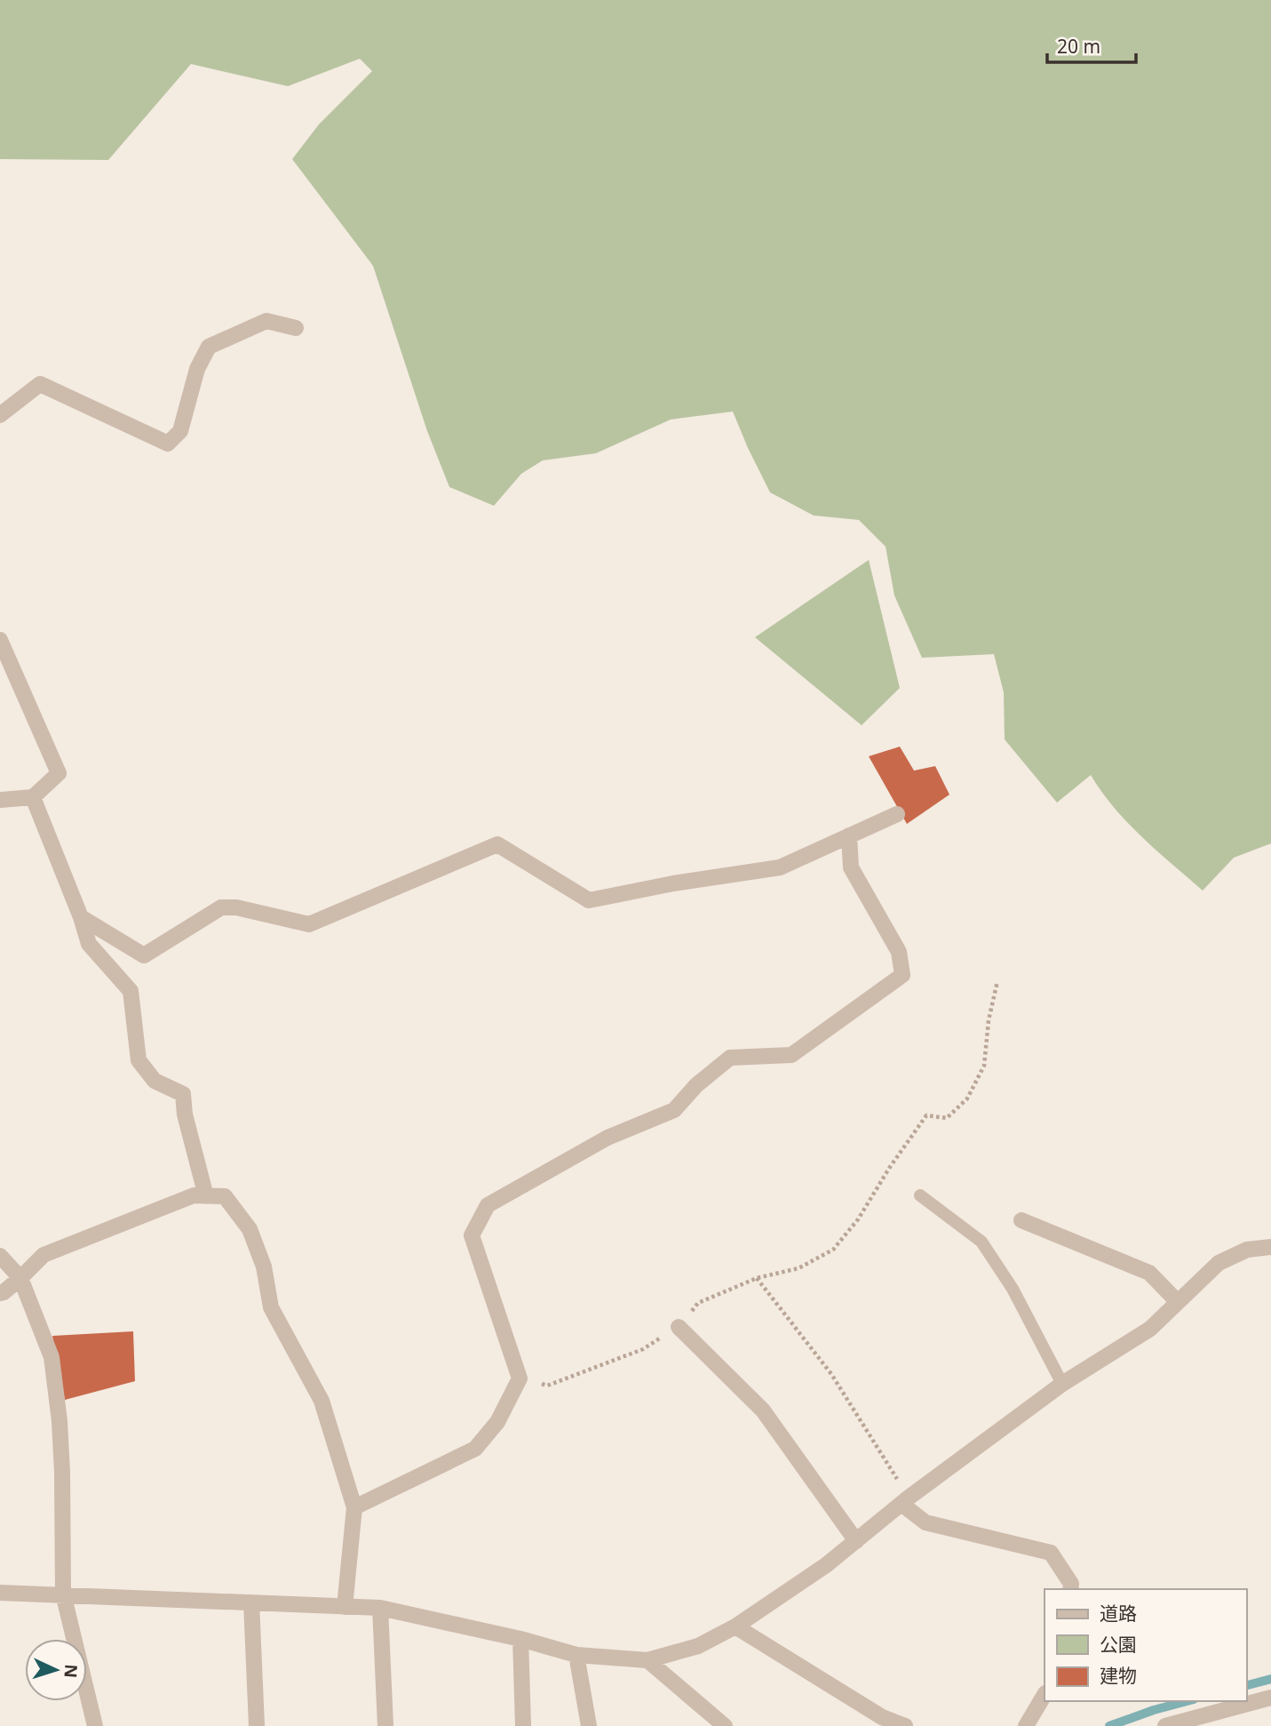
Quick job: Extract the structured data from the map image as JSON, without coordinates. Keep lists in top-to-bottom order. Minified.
{"legend":["道路","公園","建物"],"scale_bar":"20 m","north":"right"}
